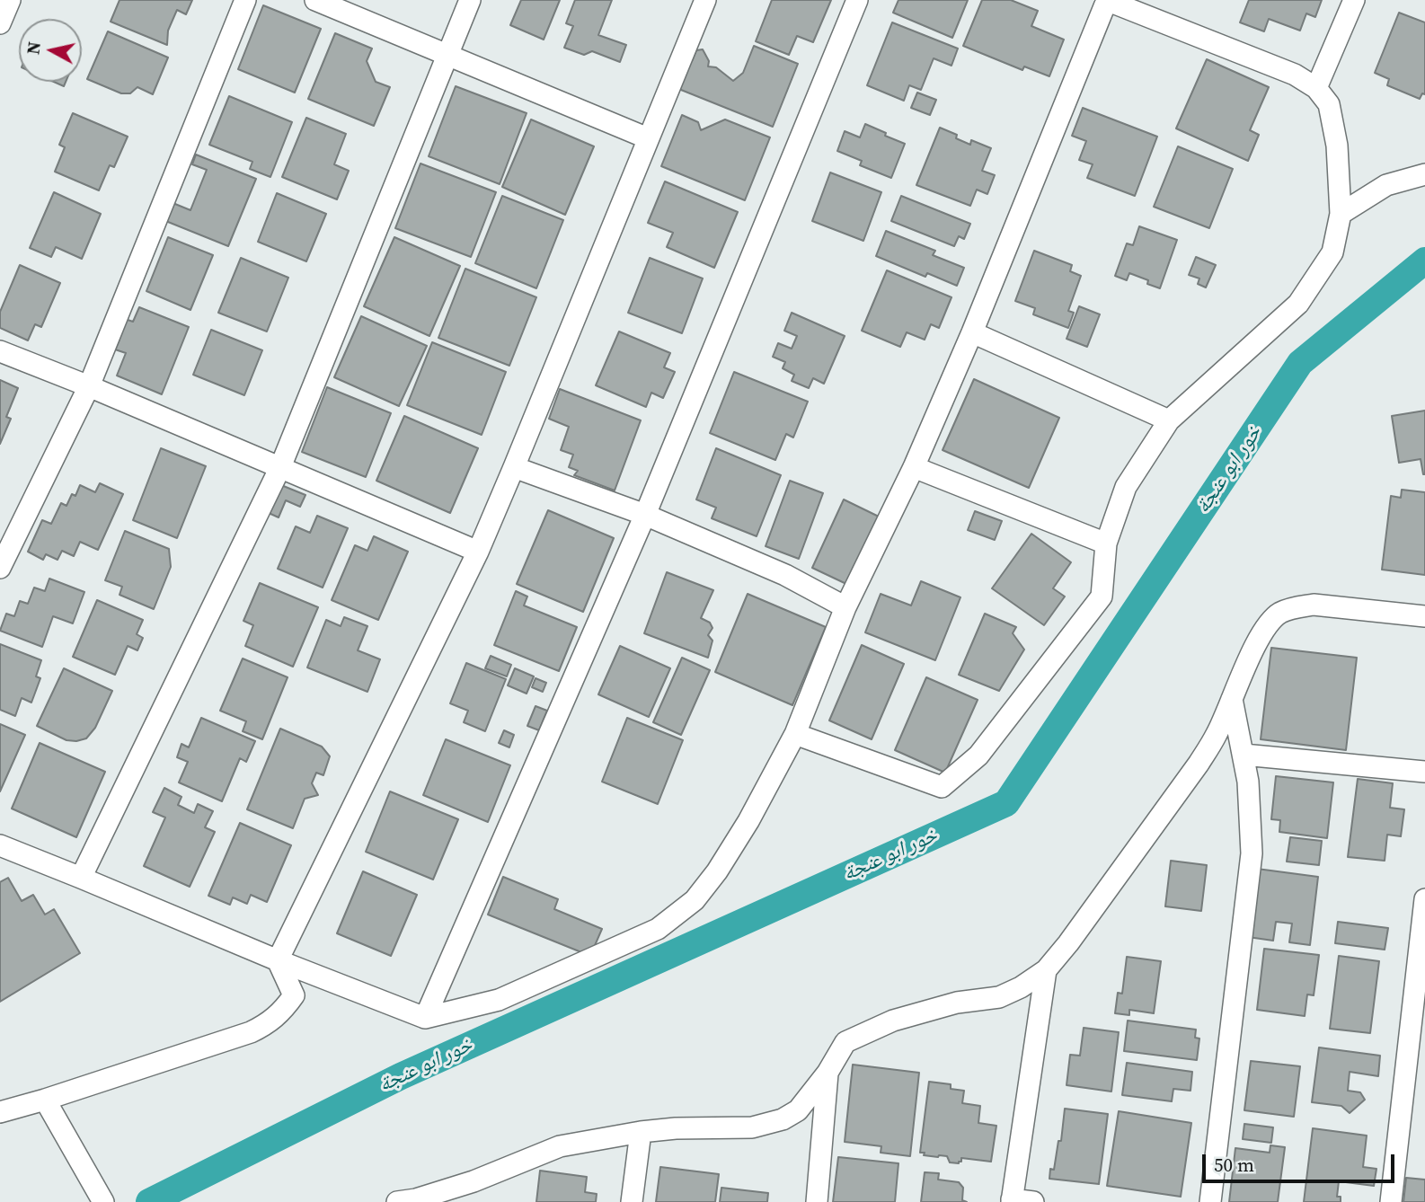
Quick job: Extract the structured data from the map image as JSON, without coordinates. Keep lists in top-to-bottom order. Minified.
{"water":["خور ابو عنجة"],"scale_bar":"50 m","north":"left"}
